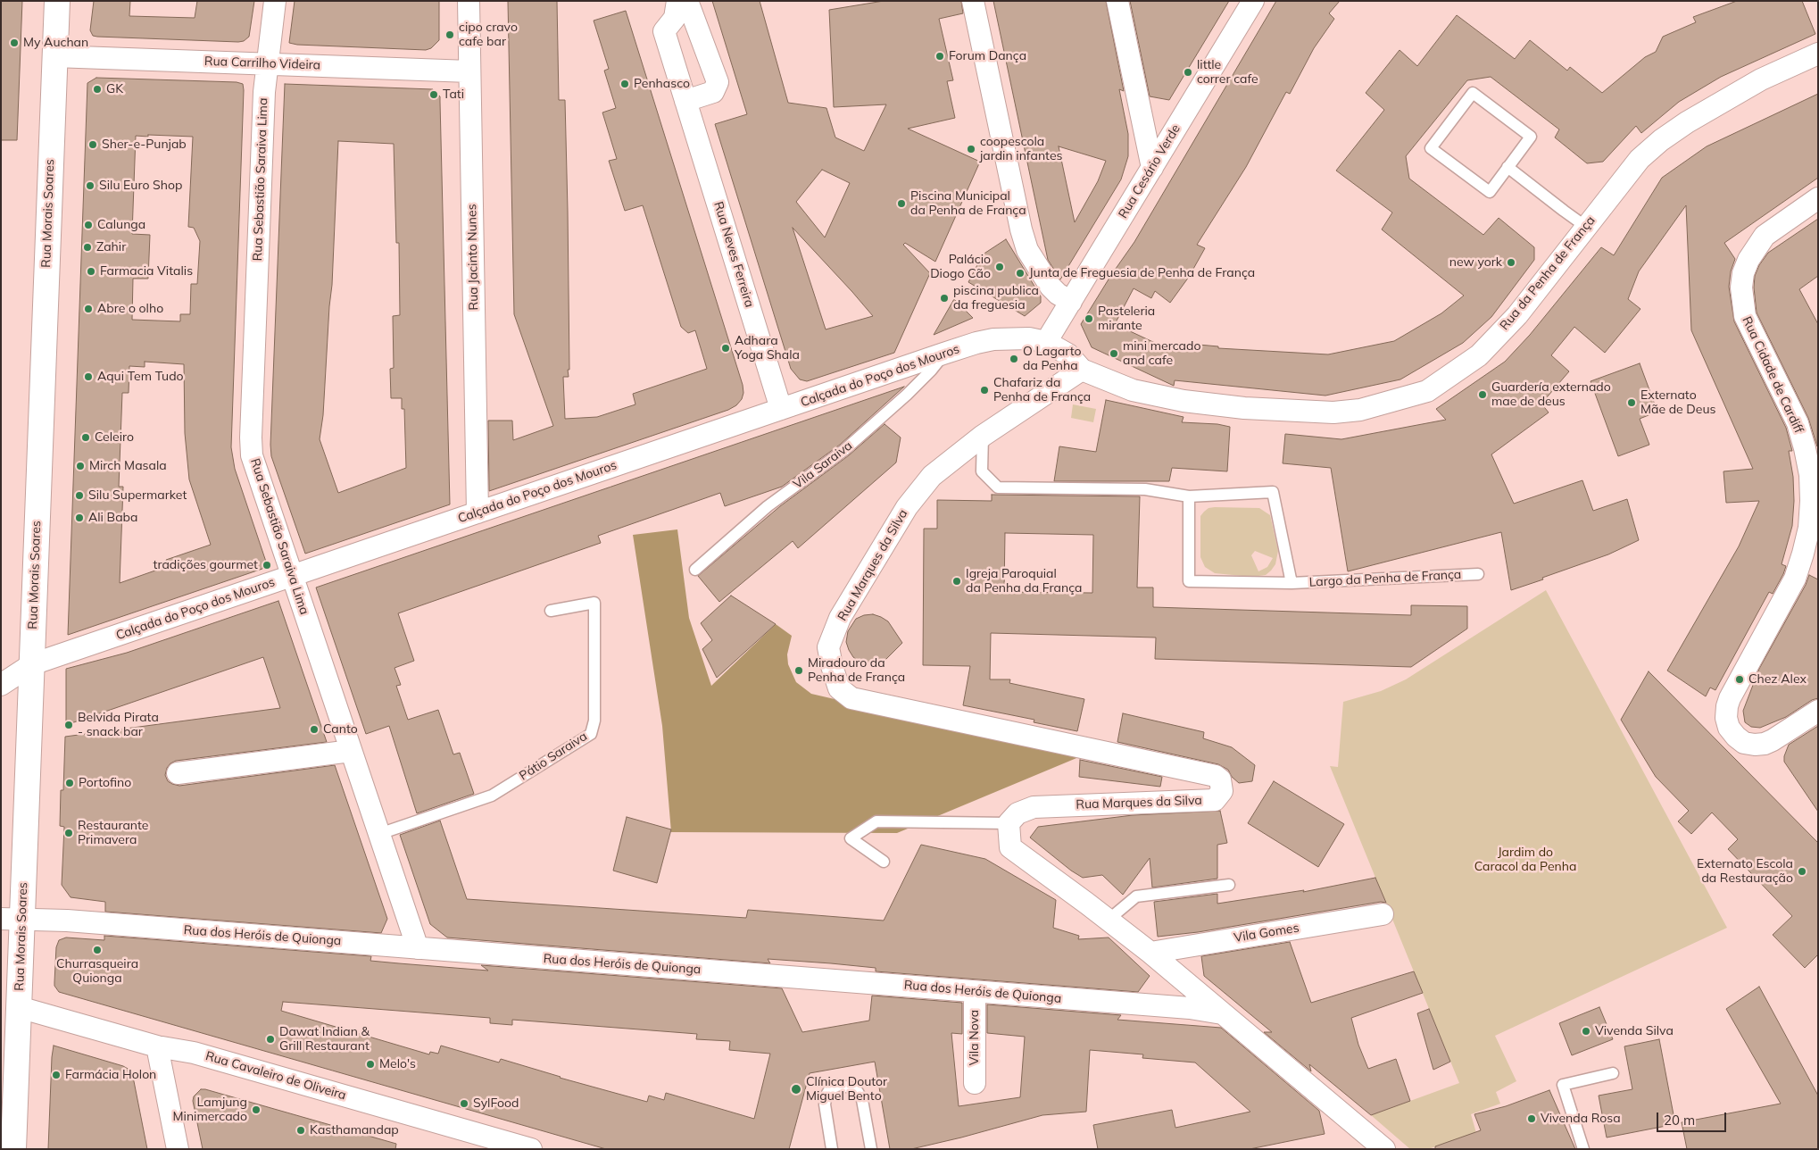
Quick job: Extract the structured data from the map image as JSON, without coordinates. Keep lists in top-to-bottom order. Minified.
{"streets":{"main road":["Rua Morais Soares"],"street":["Rua Carrilho Videira","Rua Cesário Verde","Rua Sebastião Saraiva Lima","Rua Neves Ferreira","Rua Jacinto Nunes","Rua da Penha de França","Rua Cidade de Cardiff","Calçada do Poço dos Mouros","Rua Marques da Silva","Vila Gomes","Rua dos Heróis de Quionga","Vila Nova","Rua Cavaleiro de Oliveira"],"lane":["Vila Saraiva","Largo da Penha de França","Pátio Saraiva"]},"crossings":[["Rua Carrilho Videira","Rua Sebastião Saraiva Lima"],["Rua Carrilho Videira","Rua Morais Soares"],["Rua Carrilho Videira","Rua Jacinto Nunes"],["Rua Cesário Verde","Rua da Penha de França"],["Rua Cesário Verde","Calçada do Poço dos Mouros"],["Rua Sebastião Saraiva Lima","Calçada do Poço dos Mouros"],["Rua Sebastião Saraiva Lima","Pátio Saraiva"],["Rua Sebastião Saraiva Lima","Rua dos Heróis de Quionga"],["Rua Morais Soares","Calçada do Poço dos Mouros"],["Rua Morais Soares","Rua dos Heróis de Quionga"],["Rua Morais Soares","Rua Cavaleiro de Oliveira"],["Rua Neves Ferreira","Calçada do Poço dos Mouros"],["Rua Jacinto Nunes","Calçada do Poço dos Mouros"],["Rua da Penha de França","Calçada do Poço dos Mouros"],["Calçada do Poço dos Mouros","Vila Saraiva"],["Rua Marques da Silva","Largo da Penha de França"],["Rua dos Heróis de Quionga","Vila Nova"]],"parks":["Jardim do Caracol da Penha"],"places":["cipo cravo cafe bar","My Auchan","Forum Dança","little correr cafe","Penhasco","GK","Tati","Sher-e-Punjab","coopescola jardin infantes","Silu Euro Shop","Piscina Municipal da Penha de França","Calunga","Zahir","new york","Palácio Diogo Cão","Farmacia Vitalis","Junta de Freguesia de Penha de França","piscina publica da freguesia","Abre o olho","Pasteleria mirante","Adhara Yoga Shala","mini mercado and cafe","O Lagarto da Penha","Aqui Tem Tudo","Chafariz da Penha de França","Guardería externado mae de deus","Externato Mãe de Deus","Celeiro","Mirch Masala","Silu Supermarket","Ali Baba","tradições gourmet","Igreja Paroquial da Penha da França","Miradouro da Penha de França","Chez Alex","Belvida Pirata - snack bar","Canto","Portofino","Restaurante Primavera","Externato Escola da Restauração","Churrasqueira Quionga","Vivenda Silva","Dawat Indian & Grill Restaurant","Melo's","Farmácia Holon","Clínica Doutor Miguel Bento","SylFood","Lamjung Minimercado","Vivenda Rosa","Kasthamandap"],"scale_bar":"20 m"}
